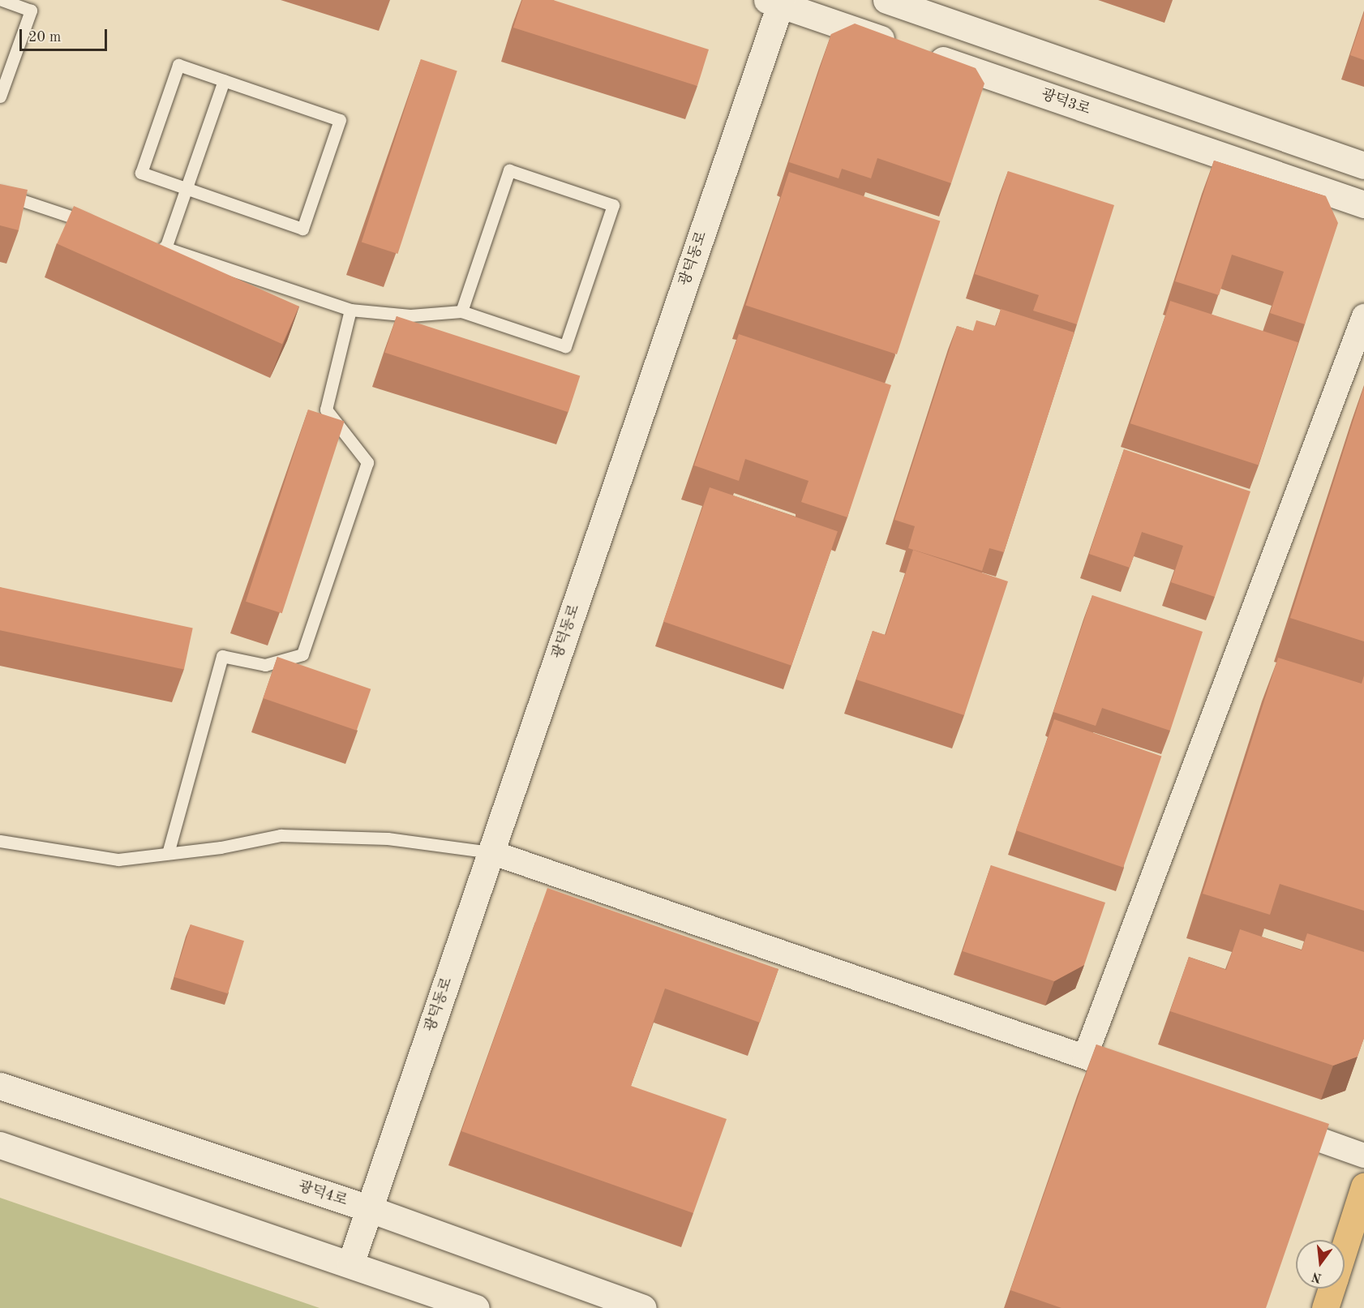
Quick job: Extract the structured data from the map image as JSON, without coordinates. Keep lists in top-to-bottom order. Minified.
{"streets":{"street":["광덕3로","광덕동로","광덕4로"]},"crossings":[["광덕3로","광덕동로"],["광덕동로","광덕4로"]],"scale_bar":"20 m","north":"bottom"}
